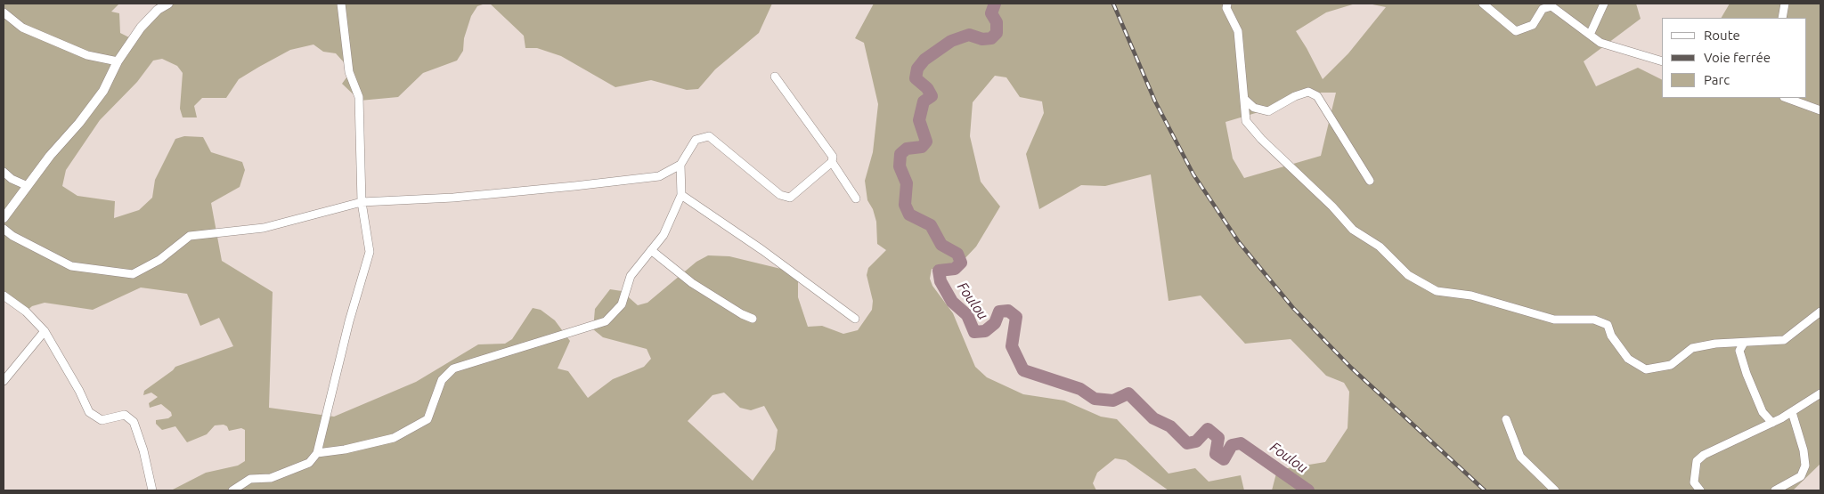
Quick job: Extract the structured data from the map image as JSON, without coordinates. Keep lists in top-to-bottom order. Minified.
{"water":["Foulou"],"legend":["Route","Voie ferrée","Parc"]}
